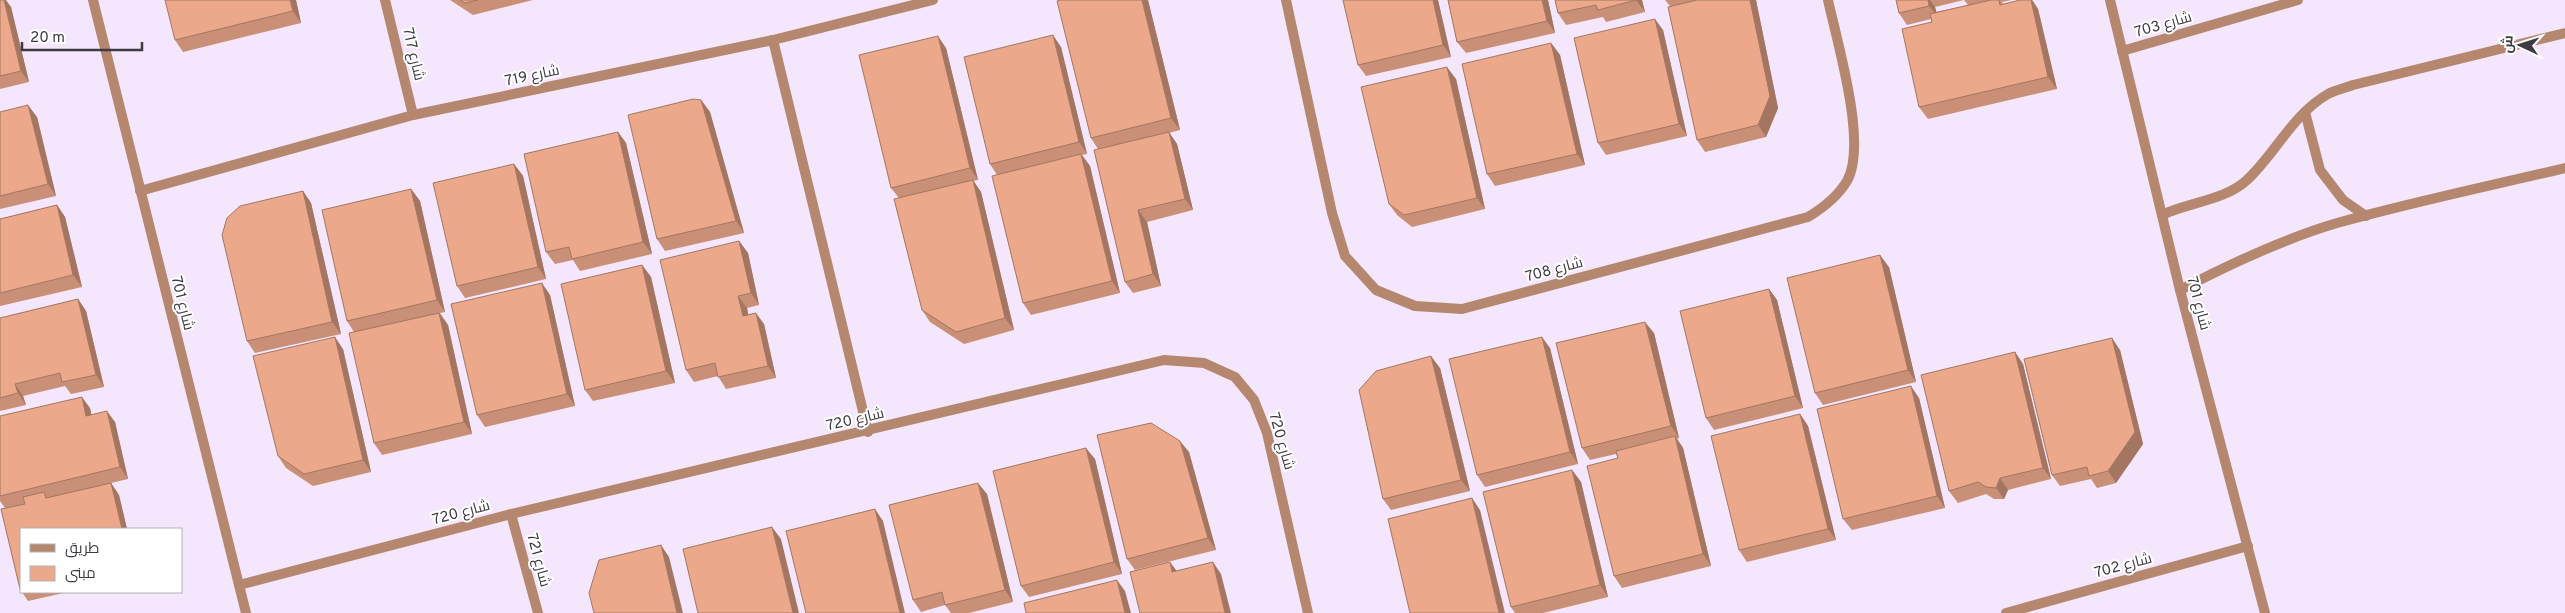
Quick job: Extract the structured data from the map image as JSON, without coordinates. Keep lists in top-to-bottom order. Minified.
{"streets":{"street":["شارع 703","شارع 717","شارع 719","شارع 708","شارع 701","شارع 720","شارع 721","شارع 702"]},"crossings":[["شارع 703","شارع 701"],["شارع 717","شارع 719"],["شارع 719","شارع 701"],["شارع 701","شارع 720"],["شارع 701","شارع 702"],["شارع 720","شارع 721"]],"legend":["طريق","مبنى"],"scale_bar":"20 m","north":"left"}
